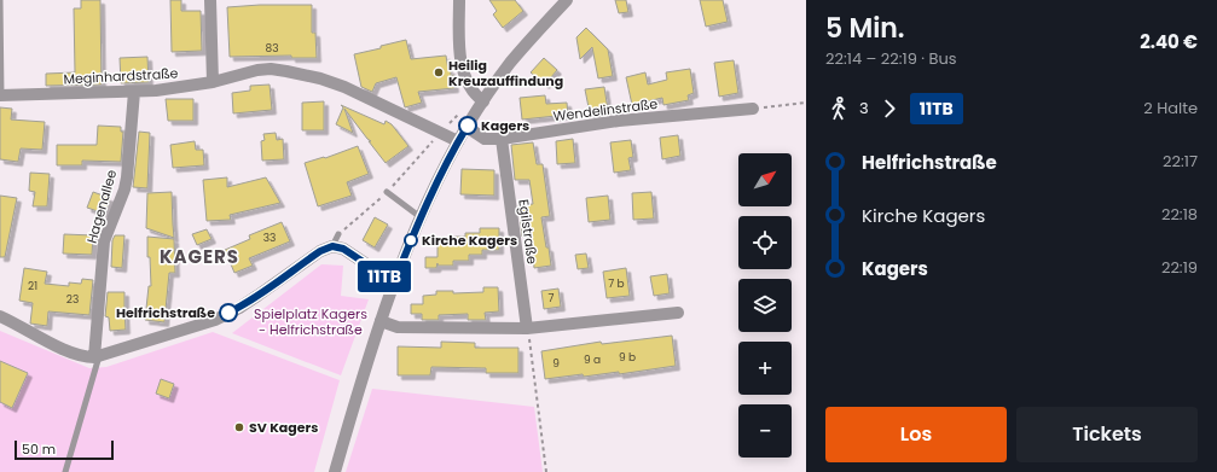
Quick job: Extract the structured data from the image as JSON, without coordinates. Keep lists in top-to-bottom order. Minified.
{"streets":{"street":["Meginhardstraße","Wendelinstraße","Hagenallee","Egilstraße"]},"crossings":[["Meginhardstraße","Hagenallee"],["Wendelinstraße","Egilstraße"]],"districts":["KAGERS"],"parks":["Spielplatz Kagers - Helfrichstraße"],"places":["Heilig Kreuzauffindung","Kagers","Kirche Kagers","Helfrichstraße","SV Kagers"],"lines":["bus line 11TB"],"house_numbers":["83","33","7 b","21","7","23","9 b","9 a","9"],"scale_bar":"50 m","north":"top right","page":{"on_map":"11TB","heading":["5 Min.","22:14 – 22:19 · Bus","2.40 €"],"legs":["3","11TB","2 Halte"],"list":[{"name":"Helfrichstraße","value":"22:17"},{"name":"Kirche Kagers","value":"22:18"},{"name":"Kagers","value":"22:19"}],"map_buttons":["+","−"],"buttons":["Los","Tickets"],"scale":"50 m"}}
